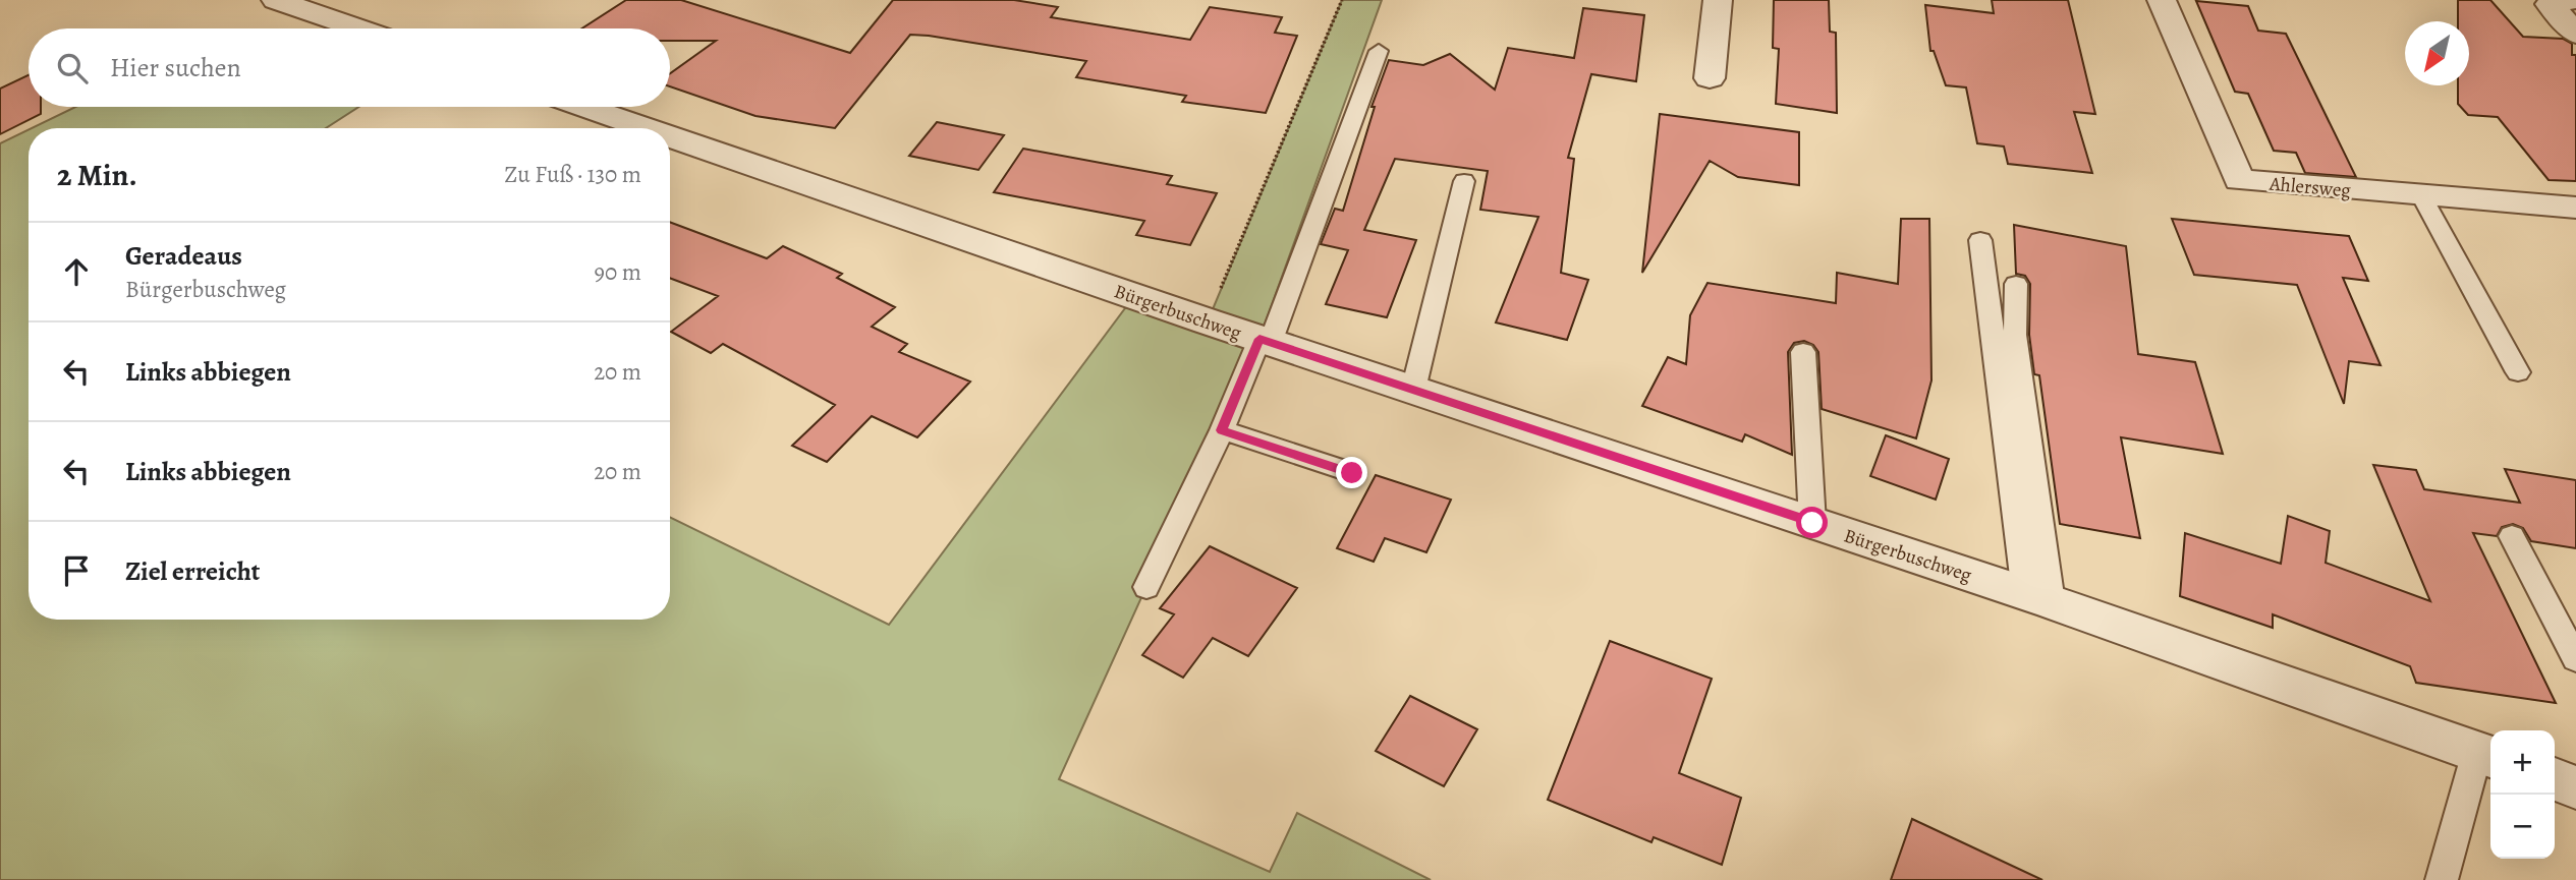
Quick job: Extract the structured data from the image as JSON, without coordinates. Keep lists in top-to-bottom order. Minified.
{"streets":{"street":["Ahlersweg","Bürgerbuschweg"]},"north":"bottom left","page":{"search":"Hier suchen","heading":["2 Min.","Zu Fuß · 130 m"],"list":[["Geradeaus","Bürgerbuschweg","90 m"],["Links abbiegen","20 m"],["Links abbiegen","20 m"],"Ziel erreicht"],"map_buttons":["+","−"]}}
